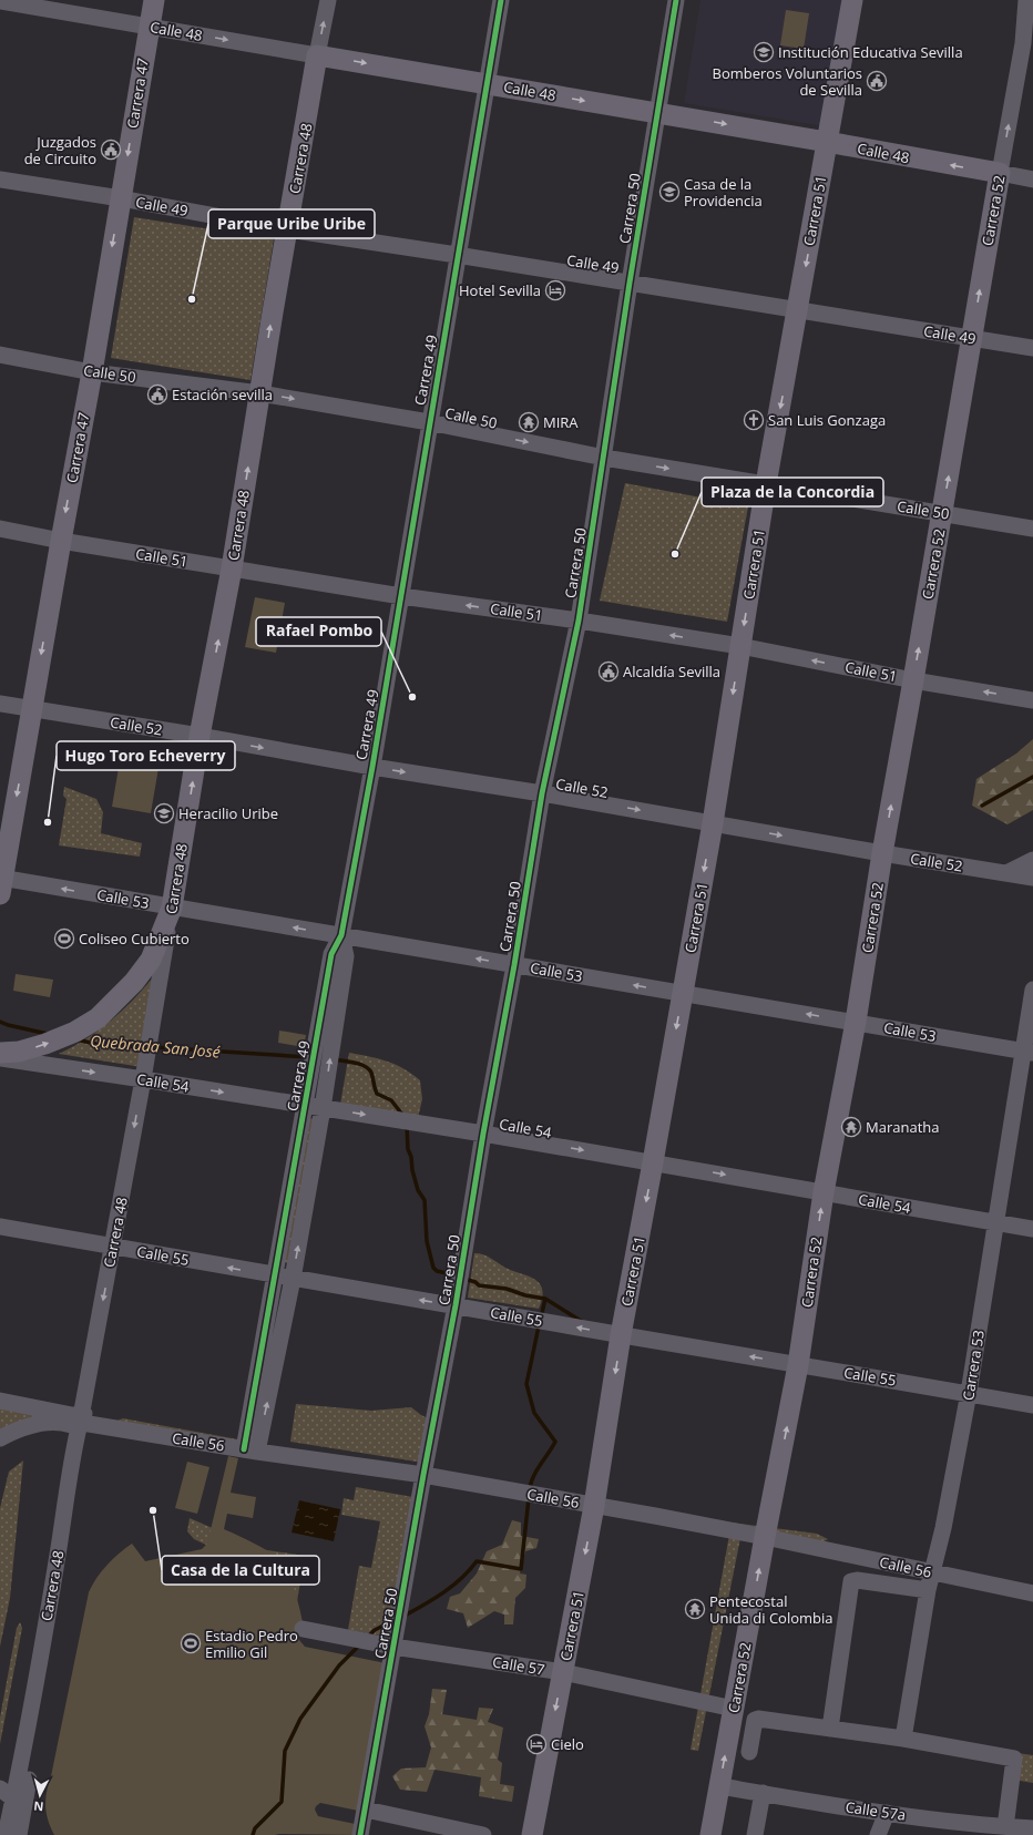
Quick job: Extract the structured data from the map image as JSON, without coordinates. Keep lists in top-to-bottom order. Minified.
{"streets":{"main road":["Calle 48","Carrera 47","Carrera 48","Carrera 51","Carrera 52"],"street":["Calle 49","Carrera 50","Carrera 49","Calle 50","Calle 51","Calle 52","Calle 53","Calle 54","Calle 55","Carrera 53","Calle 56","Calle 57","Calle 57a"]},"crossings":[["Calle 48","Carrera 47"],["Calle 48","Carrera 48"],["Calle 48","Carrera 50"],["Calle 48","Carrera 51"],["Calle 48","Carrera 52"],["Calle 48","Carrera 49"],["Carrera 47","Calle 49"],["Carrera 47","Calle 50"],["Carrera 47","Calle 51"],["Carrera 47","Calle 52"],["Carrera 47","Calle 53"],["Carrera 48","Calle 49"],["Carrera 48","Calle 50"],["Carrera 48","Calle 51"],["Carrera 48","Calle 52"],["Carrera 48","Calle 53"],["Carrera 48","Calle 54"],["Carrera 48","Calle 55"],["Carrera 48","Calle 56"],["Calle 49","Carrera 50"],["Calle 49","Carrera 51"],["Calle 49","Carrera 52"],["Calle 49","Carrera 49"],["Carrera 50","Calle 50"],["Carrera 50","Calle 51"],["Carrera 50","Calle 52"],["Carrera 50","Calle 53"],["Carrera 50","Calle 54"],["Carrera 50","Calle 55"],["Carrera 50","Calle 56"],["Carrera 50","Calle 57"],["Carrera 51","Calle 50"],["Carrera 51","Calle 51"],["Carrera 51","Calle 52"],["Carrera 51","Calle 53"],["Carrera 51","Calle 54"],["Carrera 51","Calle 55"],["Carrera 51","Calle 56"],["Carrera 51","Calle 57"],["Carrera 52","Calle 50"],["Carrera 52","Calle 51"],["Carrera 52","Calle 52"],["Carrera 52","Calle 53"],["Carrera 52","Calle 54"],["Carrera 52","Calle 55"],["Carrera 52","Calle 56"],["Carrera 52","Calle 57"],["Carrera 52","Calle 57a"],["Carrera 49","Calle 50"],["Carrera 49","Calle 51"],["Carrera 49","Calle 52"],["Carrera 49","Calle 53"],["Carrera 49","Calle 54"],["Carrera 49","Calle 55"],["Carrera 49","Calle 56"],["Calle 53","Carrera 53"],["Calle 54","Carrera 53"],["Calle 55","Carrera 53"],["Carrera 53","Calle 56"]],"one_way":["Carrera 47","Carrera 51","Carrera 52","Calle 50","Calle 51","Calle 52","Calle 53","Calle 54","Calle 55"],"water":["Quebrada San José"],"places":{"school or university":["Institución Educativa Sevilla","Casa de la Providencia","Heracilio Uribe"],"public building":["Bomberos Voluntarios de Sevilla","Juzgados de Circuito","Estación sevilla","Alcaldía Sevilla"],"hotel":["Hotel Sevilla","Cielo"],"other":["Parque Uribe Uribe","Plaza de la Concordia","Rafael Pombo","Hugo Toro Echeverry","Casa de la Cultura"],"church":["San Luis Gonzaga"],"temple":["MIRA","Maranatha","Pentecostal Unida di Colombia"],"sports":["Coliseo Cubierto","Estadio Pedro Emilio Gil"]},"north":"bottom"}
